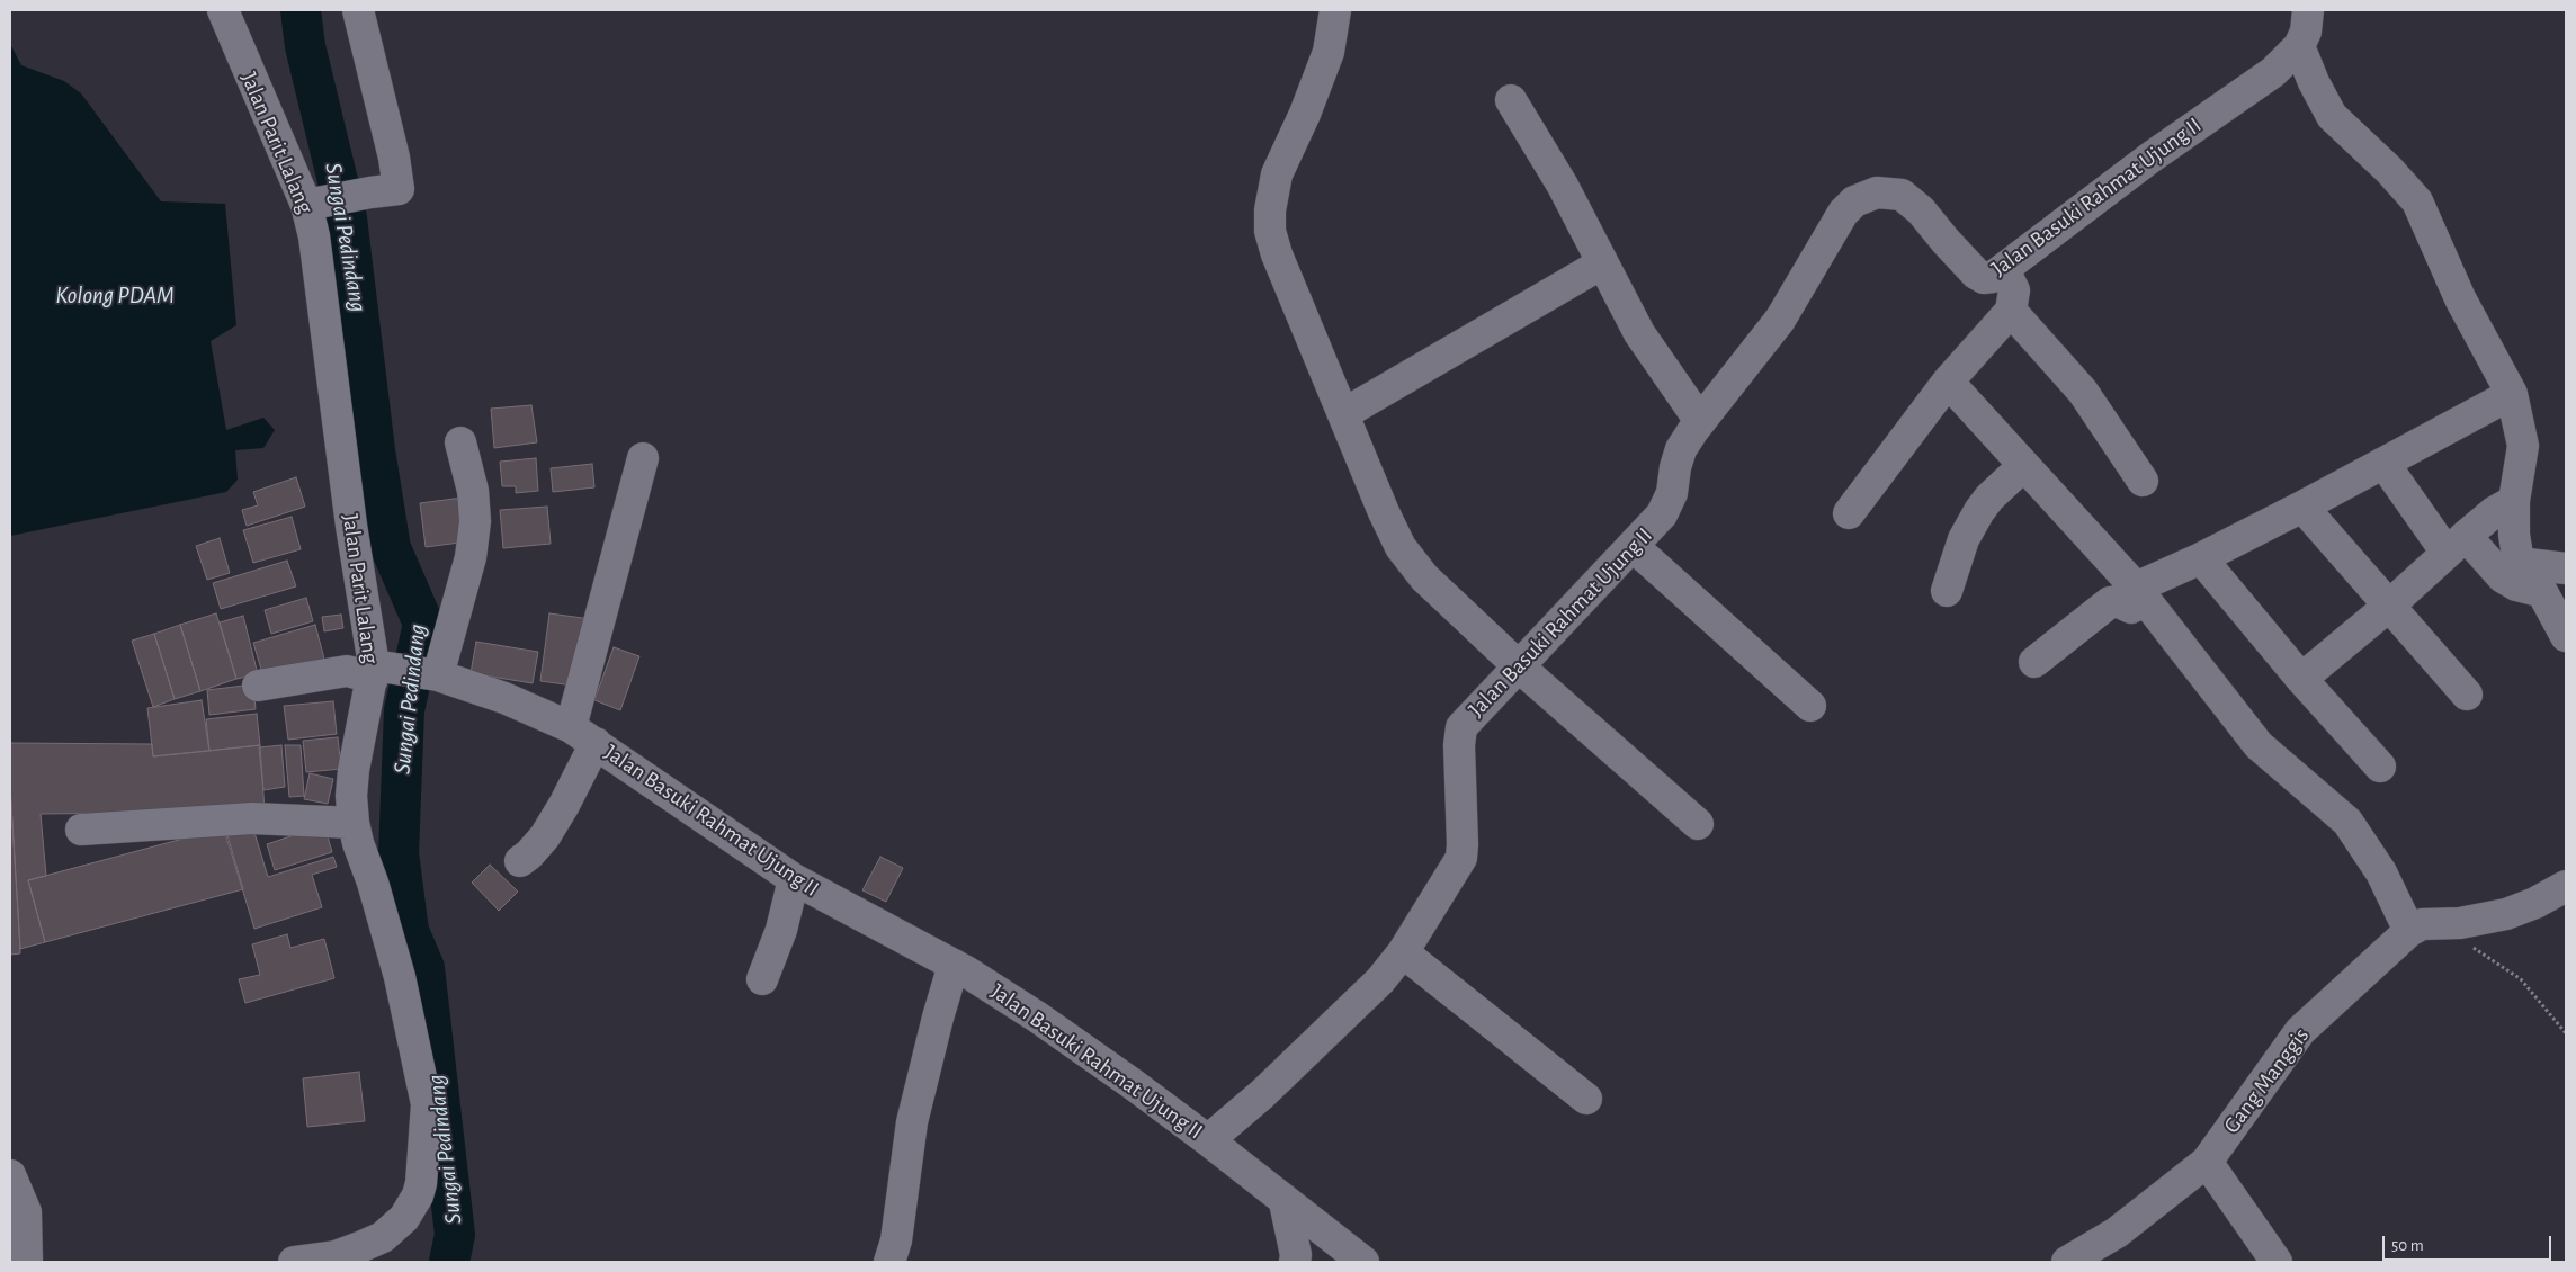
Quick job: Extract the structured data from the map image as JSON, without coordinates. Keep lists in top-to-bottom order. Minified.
{"streets":{"street":["Jalan Parit Lalang","Jalan Basuki Rahmat Ujung II","Gang Manggis"]},"crossings":[["Jalan Parit Lalang","Jalan Basuki Rahmat Ujung II"]],"water":["Sungai Pedindang","Kolong PDAM"],"scale_bar":"50 m"}
